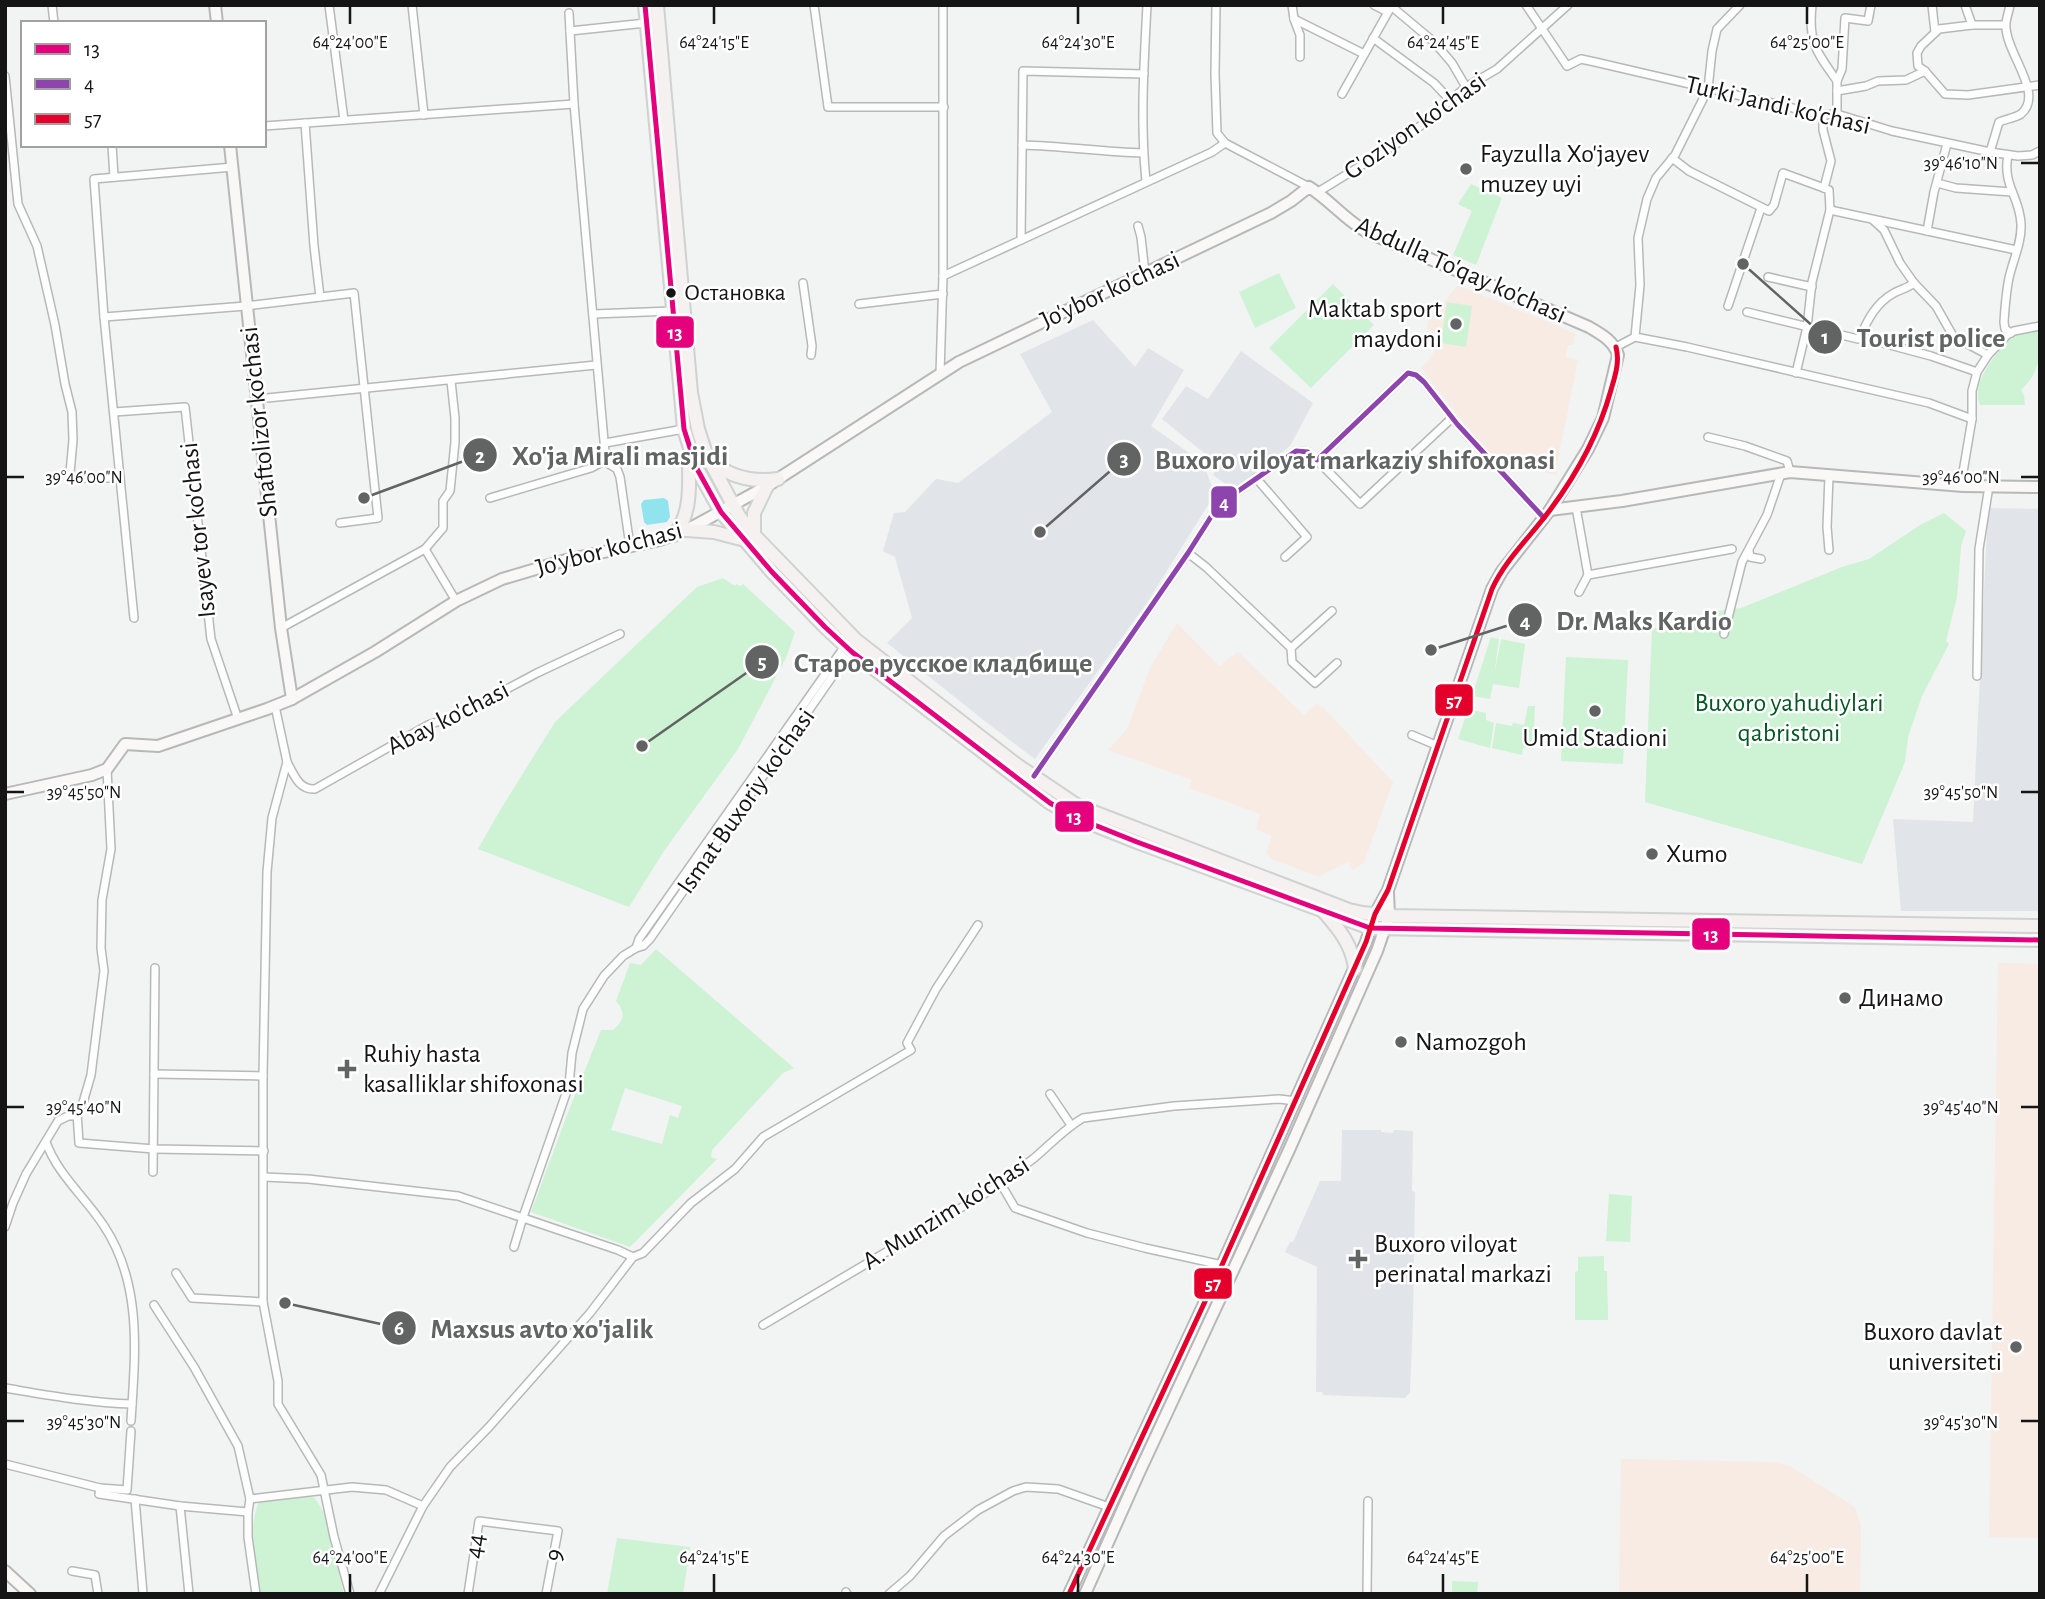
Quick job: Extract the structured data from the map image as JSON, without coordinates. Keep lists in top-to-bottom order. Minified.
{"streets":{"street":["Turki Jandi ko'chasi","G'oziyon ko'chasi","Abdulla To'qay ko'chasi","Jo'ybor ko'chasi","Shaftolizor ko'chasi","Isayev tor ko'chasi","Abay ko'chasi","Ismat Buxoriy ko'chasi","A. Munzim ko'chasi","44","9"]},"crossings":[["Turki Jandi ko'chasi","G'oziyon ko'chasi"],["G'oziyon ko'chasi","Abdulla To'qay ko'chasi"],["G'oziyon ko'chasi","Jo'ybor ko'chasi"],["Abdulla To'qay ko'chasi","Jo'ybor ko'chasi"],["Jo'ybor ko'chasi","Shaftolizor ko'chasi"],["Jo'ybor ko'chasi","Isayev tor ko'chasi"],["44","9"]],"parks":["Buxoro yahudiylari qabristoni"],"places":{"other":["Fayzulla Xo'jayev muzey uyi","Tourist police","Остановка","Maktab sport maydoni","Xo'ja Mirali masjidi","Buxoro viloyat markaziy shifoxonasi","Dr. Maks Kardio","Umid Stadioni","Старое русское кладбище","Xumo","Динамо","Namozgoh","Maxsus avto xo'jalik","Buxoro davlat universiteti"],"health":["Ruhiy hasta kasalliklar shifoxonasi","Buxoro viloyat perinatal markazi"]},"lines":["transit line 13","transit line 57","transit line 4"],"legend":["13","4","57"],"coordinates":["64°24'00\"E","64°24'15\"E","64°24'30\"E","64°24'45\"E","64°25'00\"E","39°46'10\"N","39°46'00\"N","39°45'50\"N","39°45'40\"N","39°45'30\"N"]}
